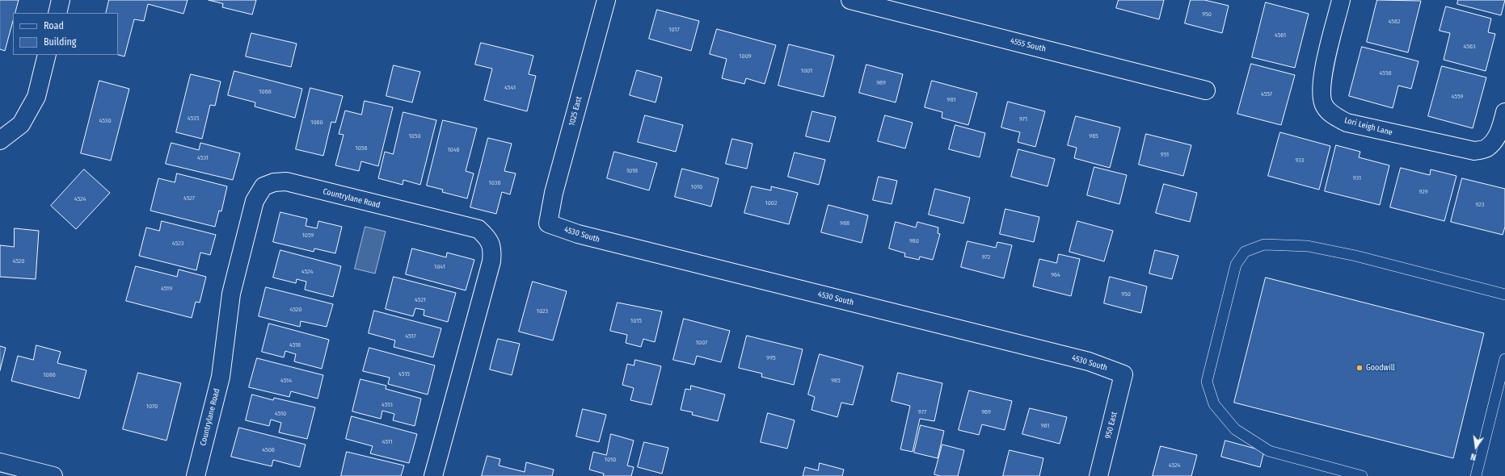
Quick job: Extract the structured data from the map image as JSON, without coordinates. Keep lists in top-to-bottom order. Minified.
{"streets":{"street":["4555 South","1025 East","Lori Leigh Lane","Countrylane Road","4530 South","950 East"]},"crossings":[["1025 East","4530 South"],["4530 South","950 East"]],"places":["Goodwill"],"house_numbers":["950","4562","1017","4561","4563","1009","1001","4558","989","4541","1068","4557","4559","981","4535","971","4530","1060","1050","965","1056","1046","951","4531","933","1018","931","1036","1010","929","4527","4524","1002","923","988","1059","980","4523","972","4520","1041","4524","964","4519","950","4521","4520","1023","1015","4517","1007","4518","995","4515","1086","4514","985","4513","1070","977","969","4510","961","4511","4506","1010","4524"],"legend":["Road","Building"],"north":"bottom"}
